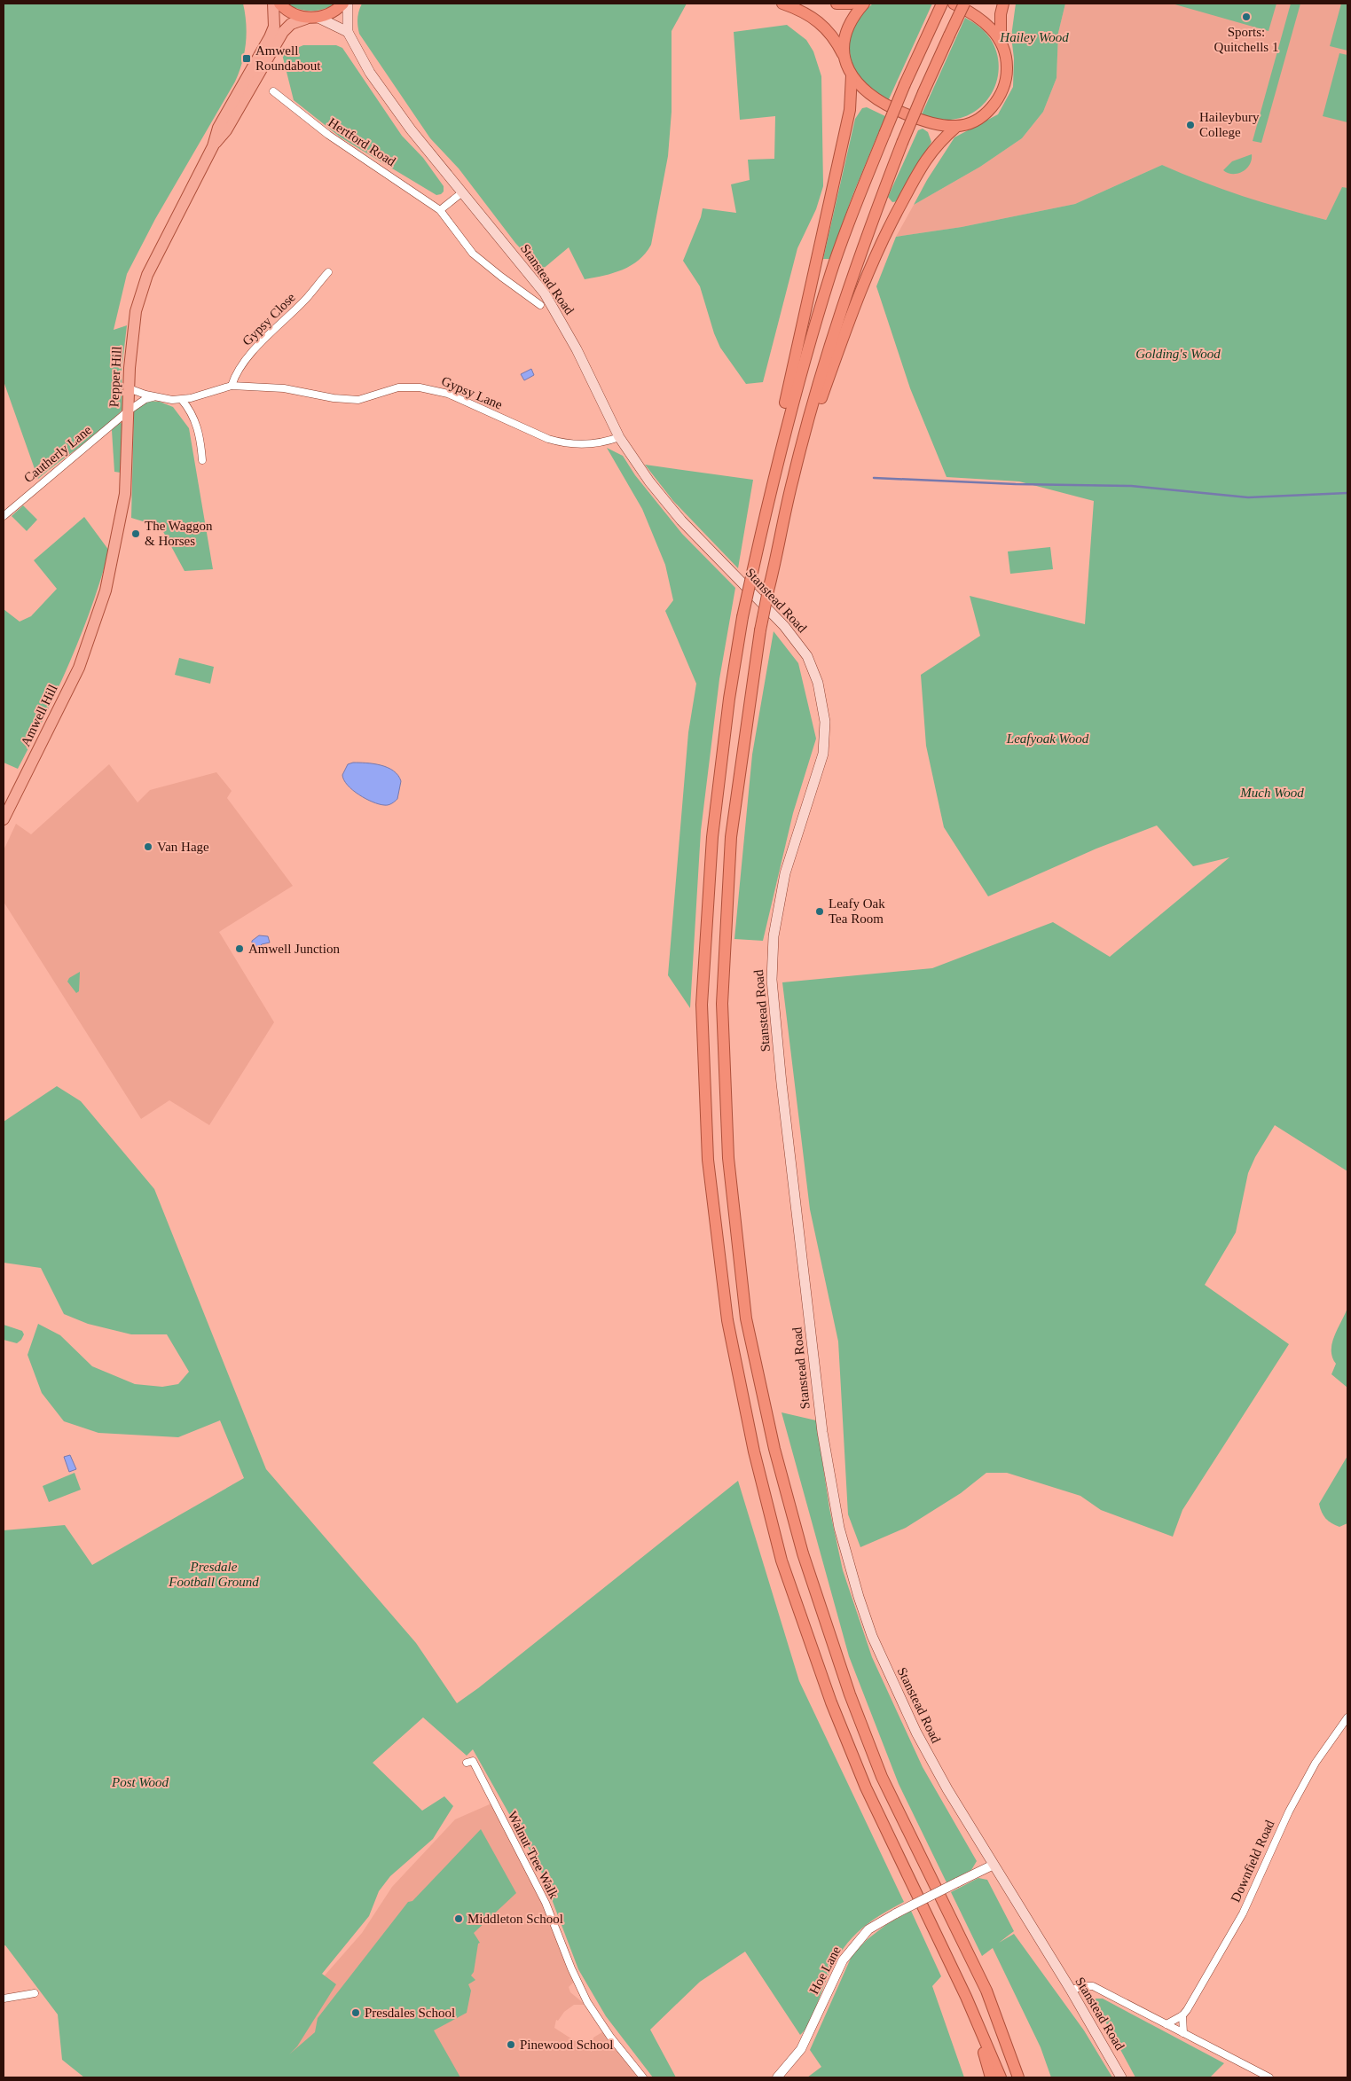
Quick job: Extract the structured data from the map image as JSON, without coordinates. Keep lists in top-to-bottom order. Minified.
{"streets":{"main road":["Stanstead Road","Pepper Hill","Amwell Hill"],"street":["Hertford Road","Gypsy Close","Gypsy Lane","Cautherly Lane","Walnut Tree Walk","Downfield Road","Hoe Lane"]},"crossings":[["Stanstead Road","Gypsy Lane"],["Stanstead Road","Hoe Lane"],["Gypsy Close","Gypsy Lane"],["Pepper Hill","Gypsy Lane"],["Pepper Hill","Cautherly Lane"],["Pepper Hill","Amwell Hill"],["Gypsy Lane","Cautherly Lane"]],"parks":["Hailey Wood","Golding's Wood","Leafyoak Wood","Much Wood","Presdale Football Ground","Post Wood"],"places":{"other":["Sports: Quitchells 1","Haileybury College","The Waggon & Horses","Van Hage","Leafy Oak Tea Room","Amwell Junction","Middleton School","Presdales School","Pinewood School"],"transit":["Amwell Roundabout"]}}
